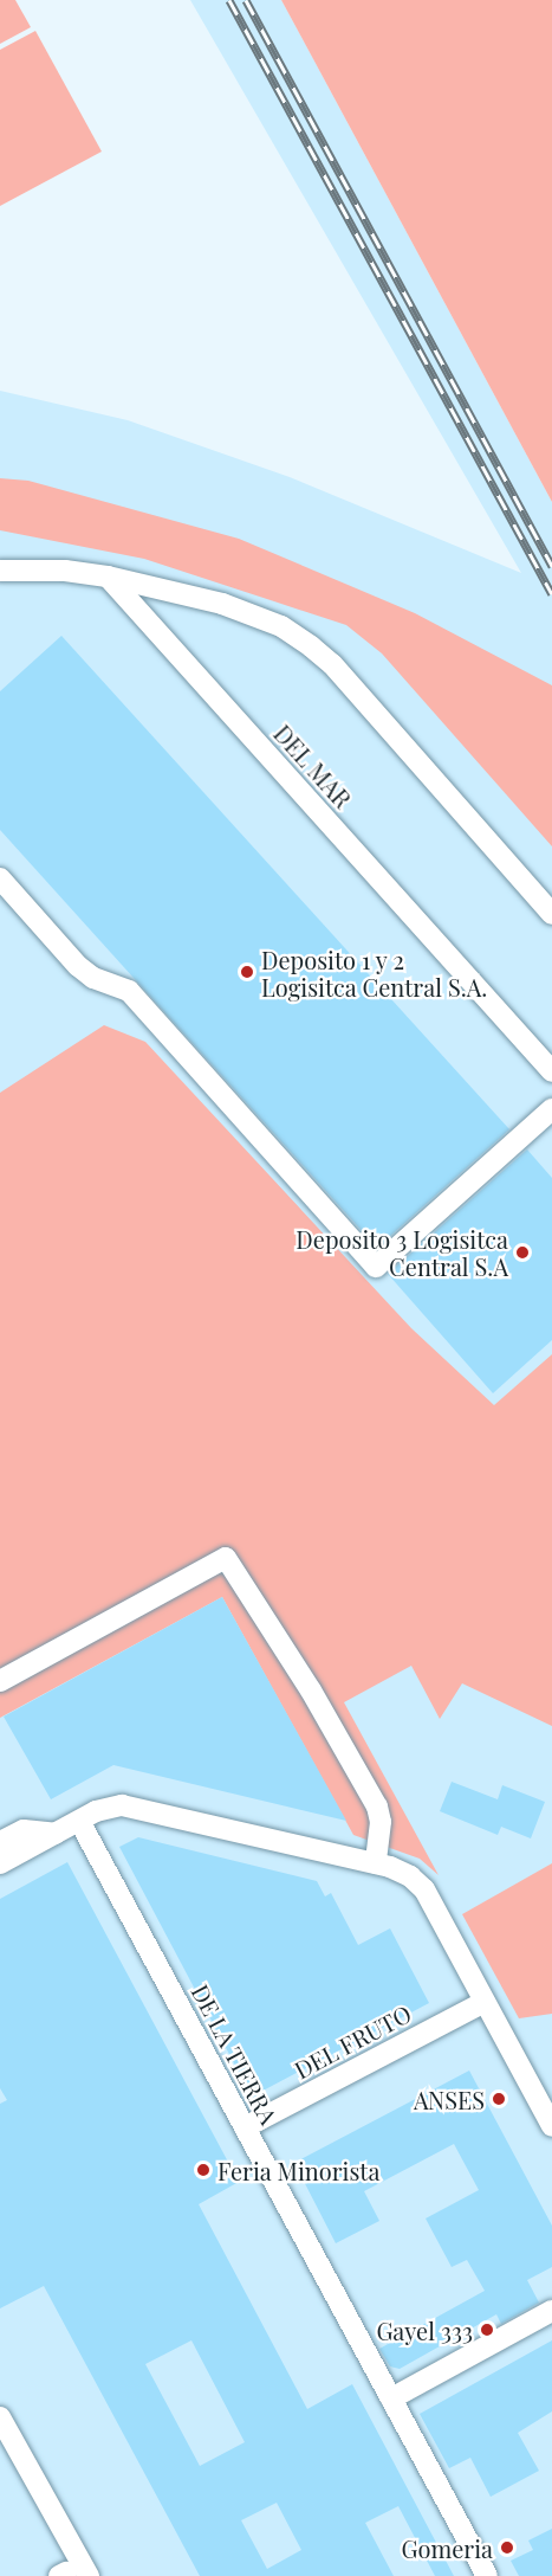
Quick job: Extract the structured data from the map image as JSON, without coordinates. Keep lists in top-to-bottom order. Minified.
{"streets":{"street":["DEL MAR","DEL FRUTO","DE LA TIERRA"]},"crossings":[["DEL FRUTO","DE LA TIERRA"]],"places":["Deposito 1 y 2 Logisitca Central S.A.","Deposito 3 Logisitca Central S.A","ANSES","Feria Minorista","Gayel 333","Gomeria"]}
